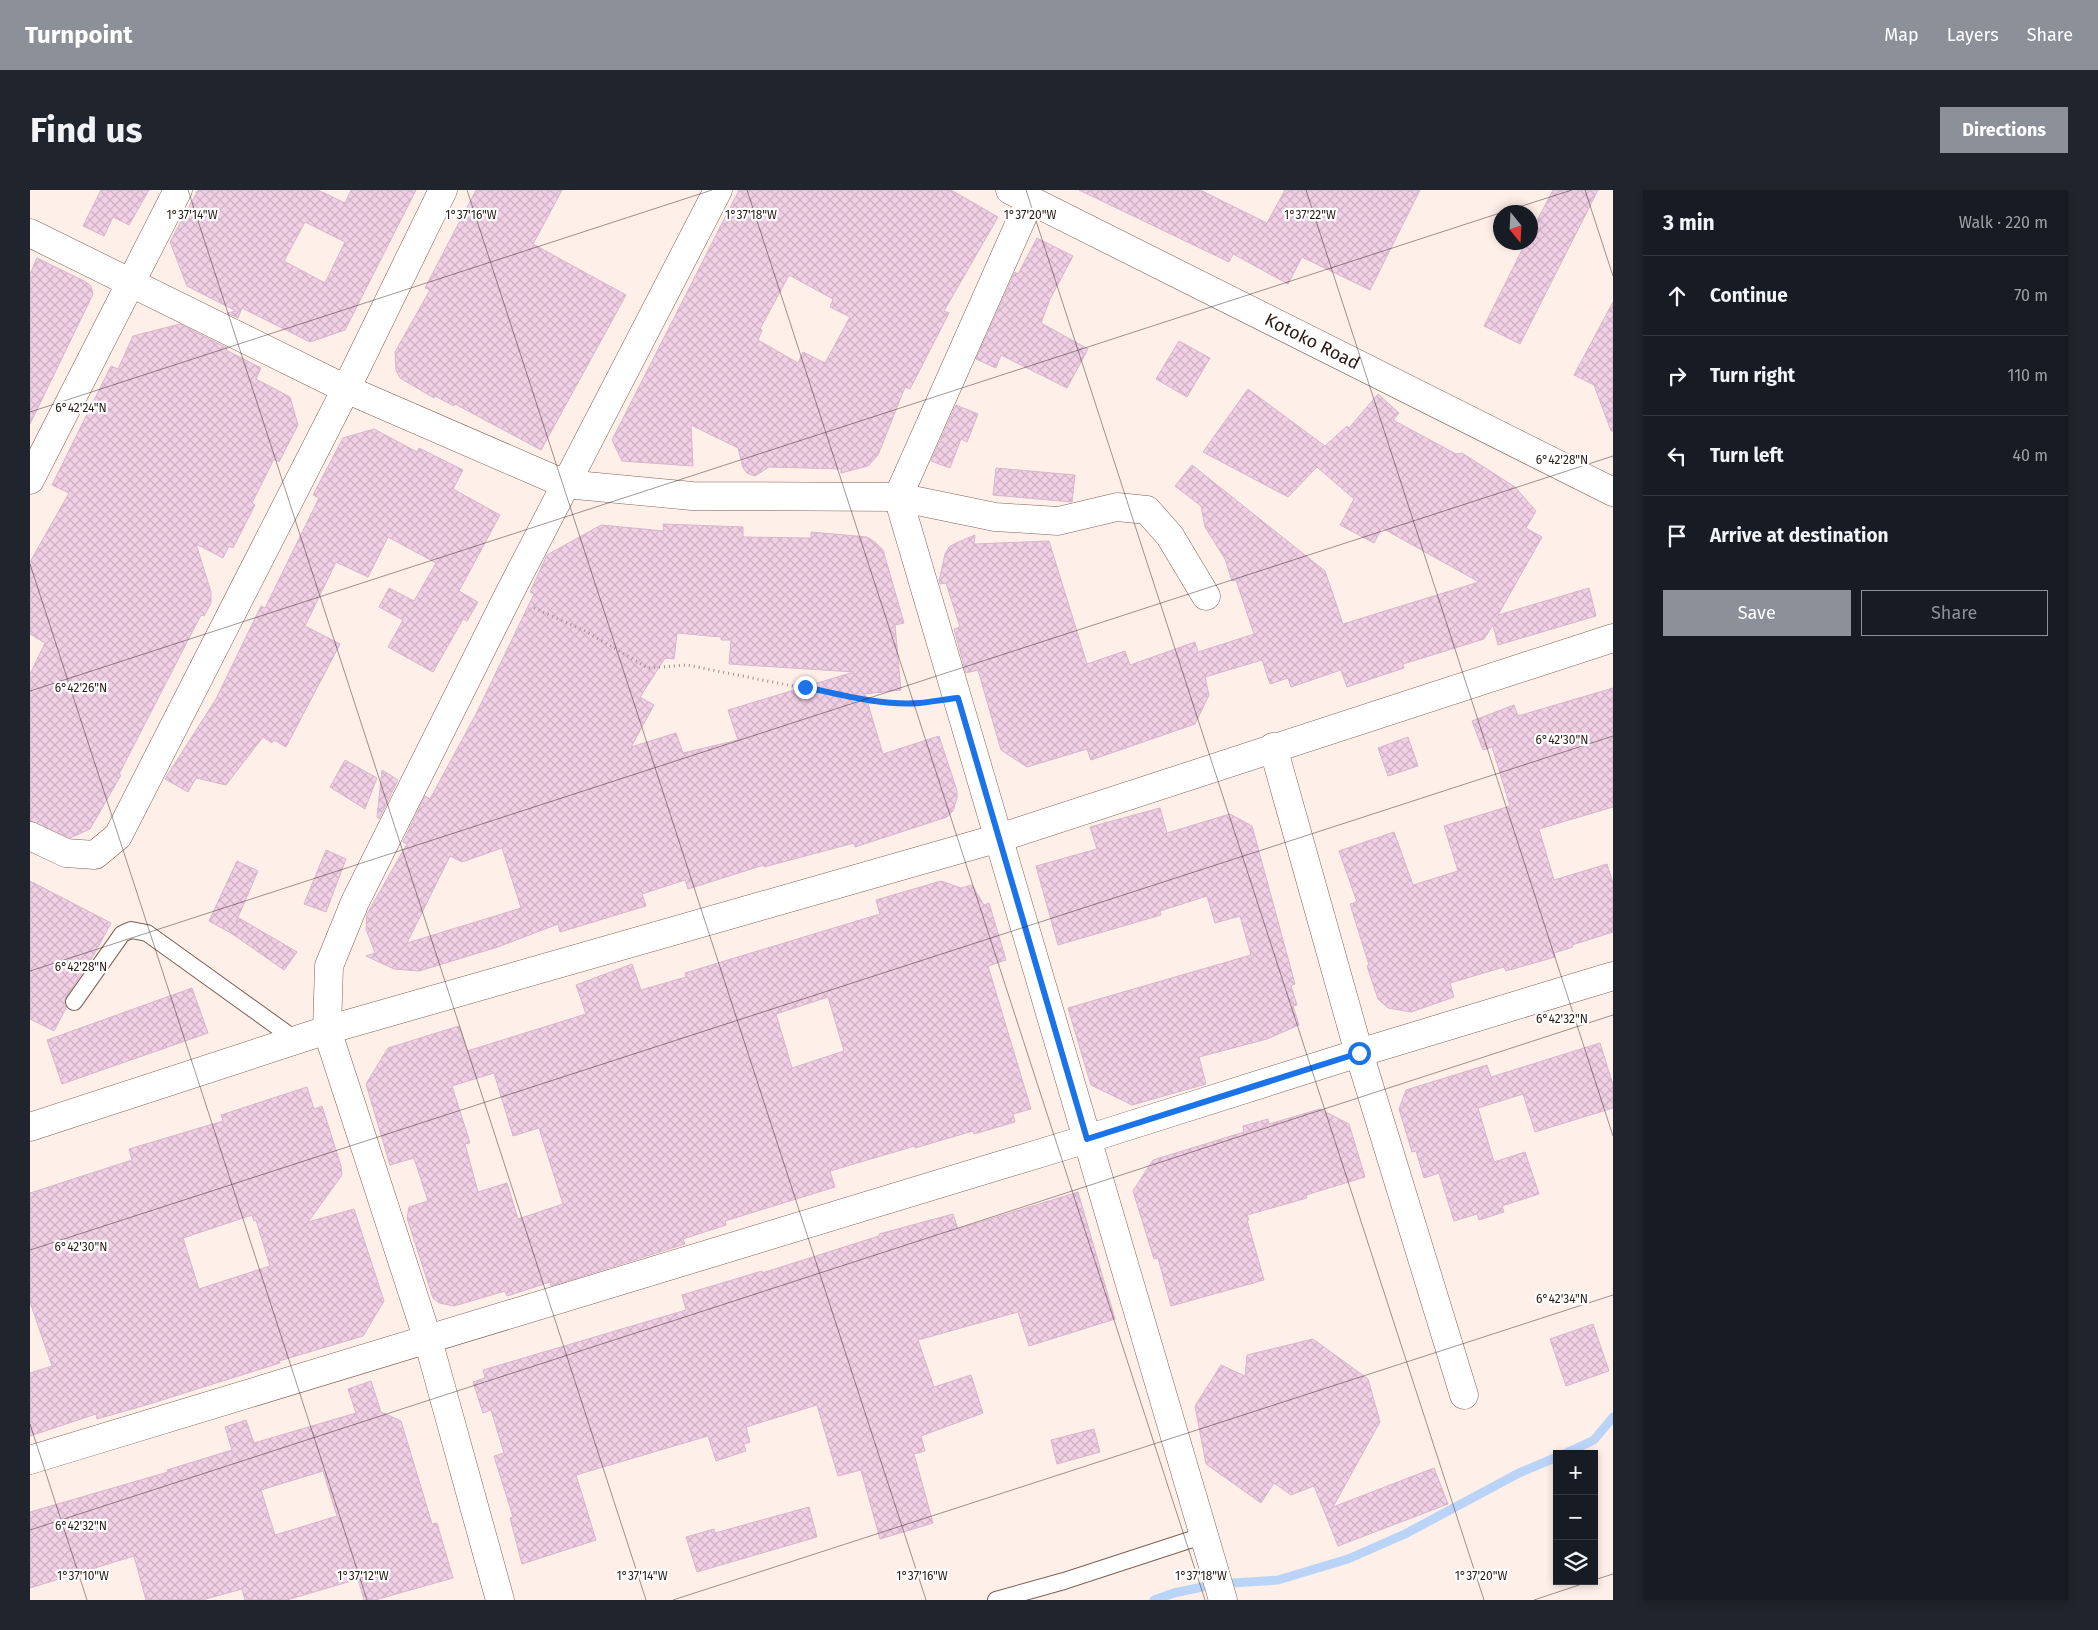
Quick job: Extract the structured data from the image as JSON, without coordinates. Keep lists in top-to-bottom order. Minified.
{"streets":{"street":["Kotoko Road"]},"north":"bottom","page":{"header":"Turnpoint","nav":["Map","Layers","Share"],"buttons":["Directions",["Save","Share"]],"title":"Find us","heading":["3 min","Walk · 220 m"],"list":[["Continue","70 m"],["Turn right","110 m"],["Turn left","40 m"],"Arrive at destination"],"map_buttons":["+","−"]},"coordinates":["1°37'14\"W","1°37'16\"W","1°37'18\"W","1°37'20\"W","1°37'22\"W","6°42'24\"N","6°42'28\"N","6°42'26\"N","6°42'30\"N","6°42'32\"N","6°42'34\"N","1°37'10\"W","1°37'12\"W"]}
